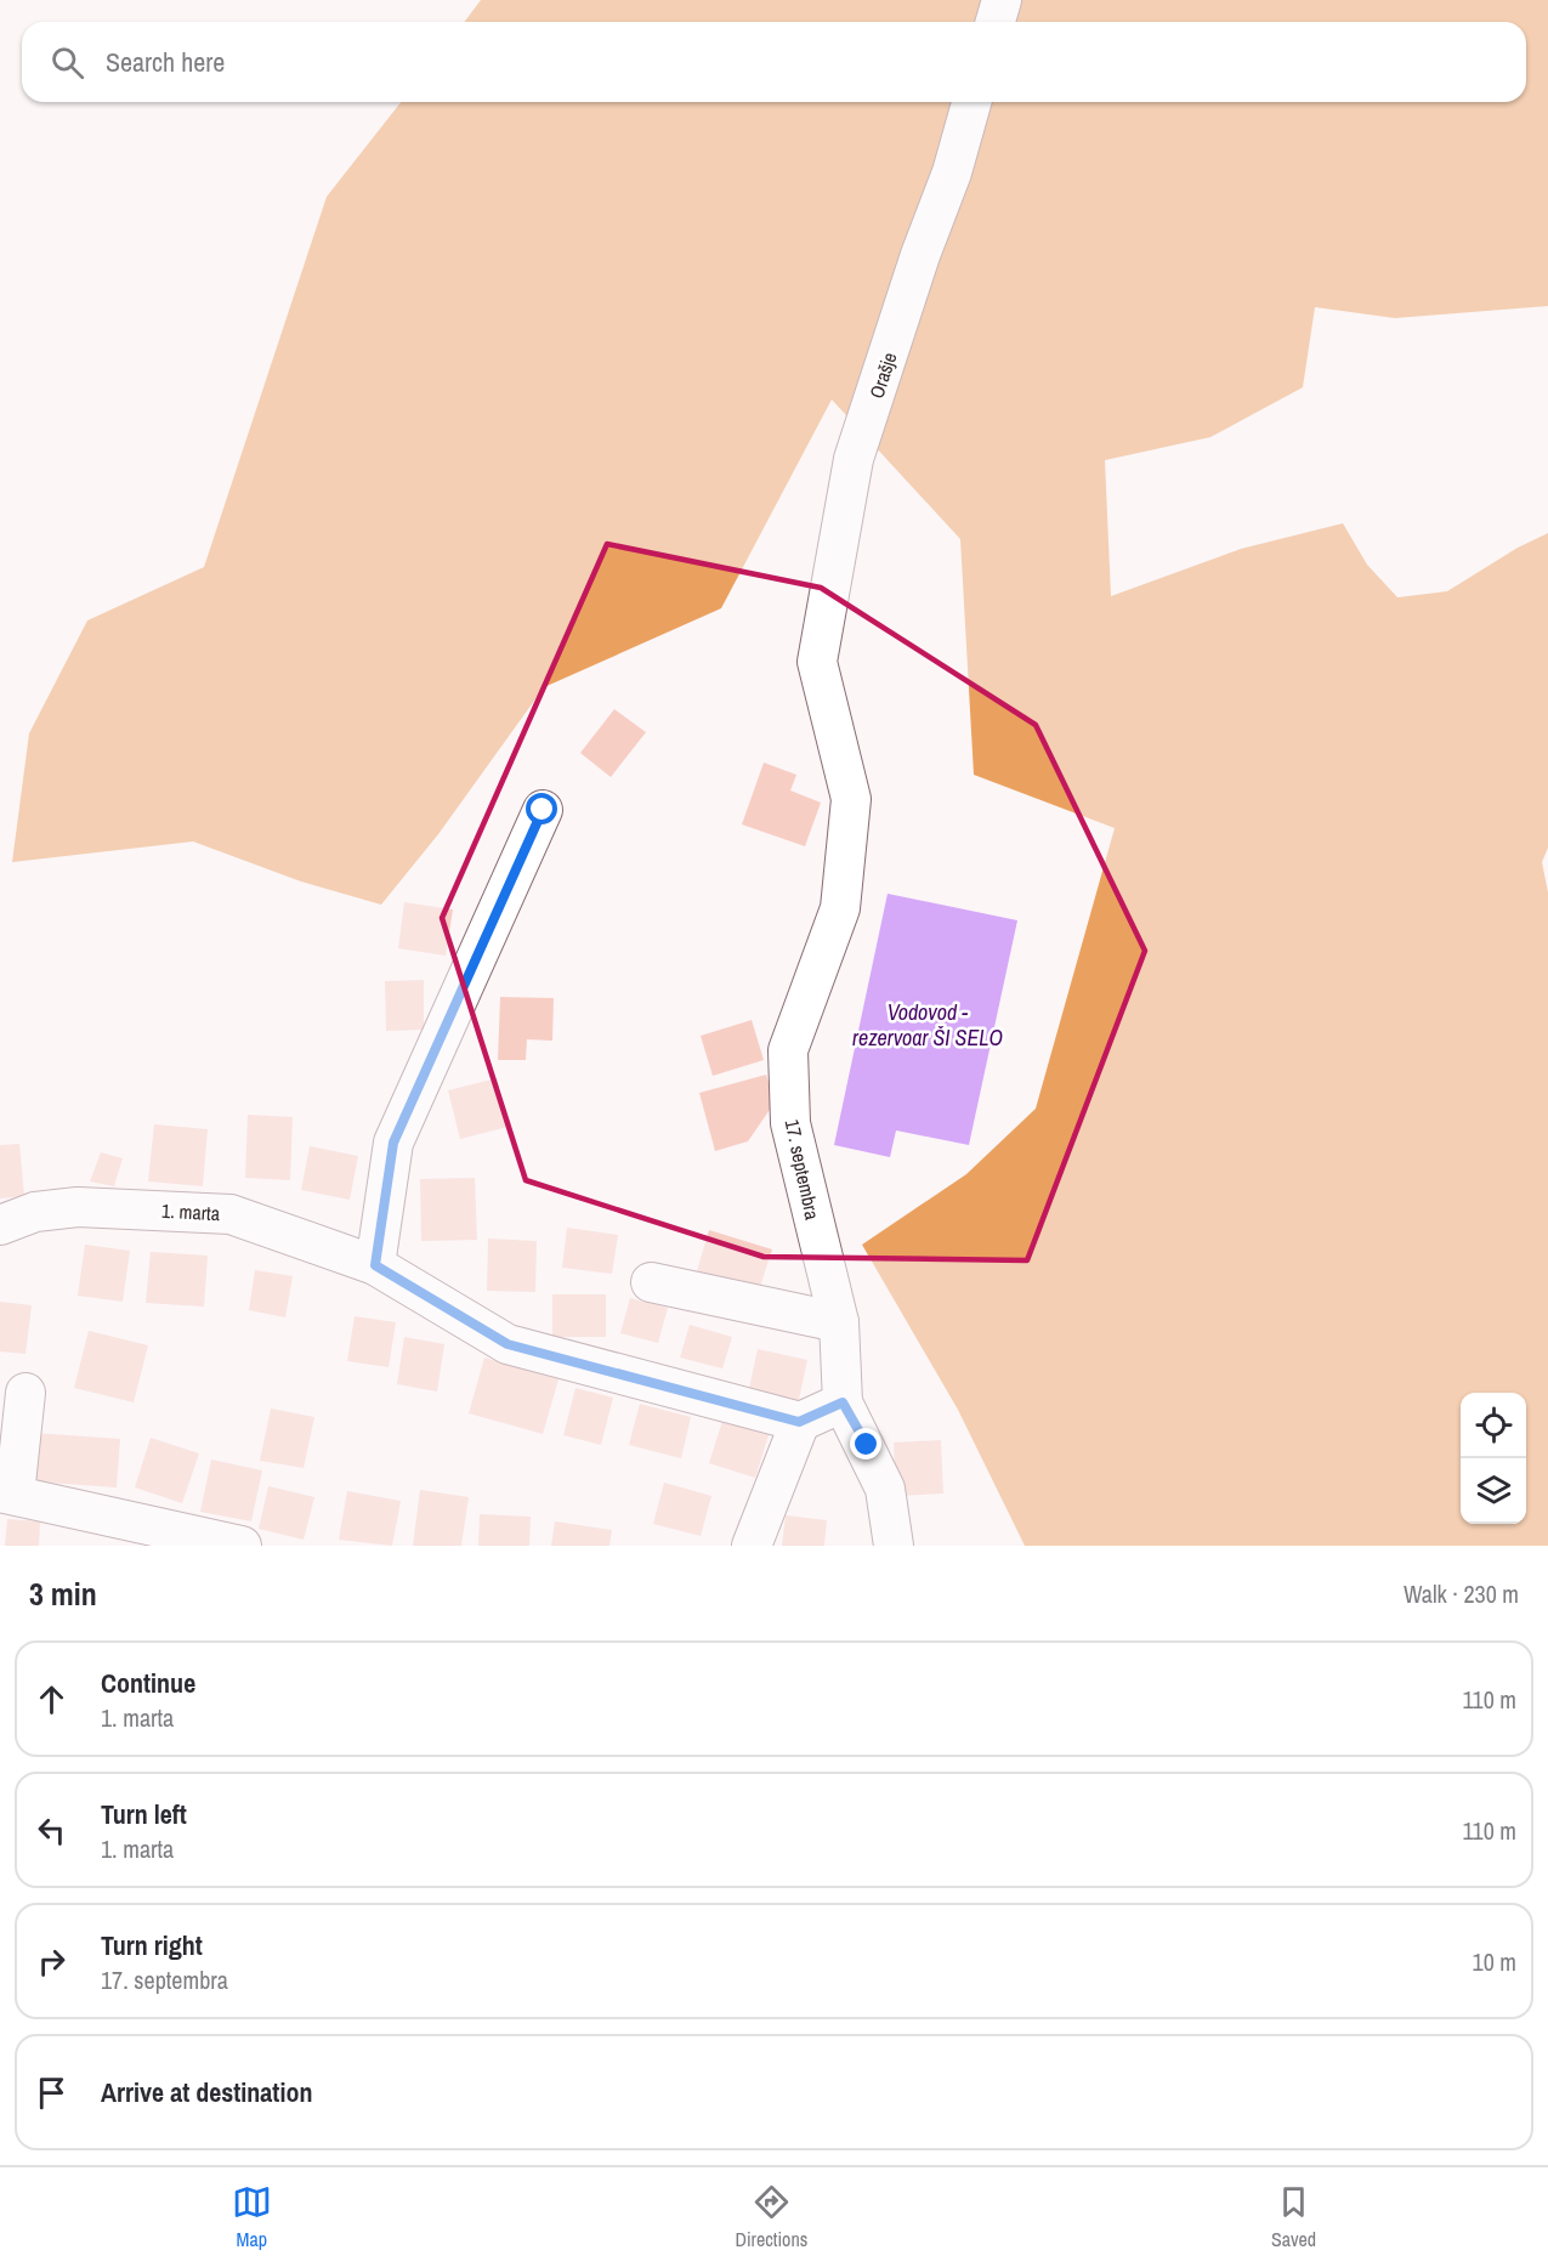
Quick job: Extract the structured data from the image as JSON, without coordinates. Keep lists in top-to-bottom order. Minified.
{"streets":{"street":["Orašje","17. septembra","1. marta"]},"crossings":[["Orašje","17. septembra"]],"water":["Vodovod - rezervoar ŠI SELO"],"page":{"search":"Search here","heading":["3 min","Walk · 230 m"],"list":[["Continue","1. marta","110 m"],["Turn left","1. marta","110 m"],["Turn right","17. septembra","10 m"],"Arrive at destination"],"nav":["Map","Directions","Saved"]}}
